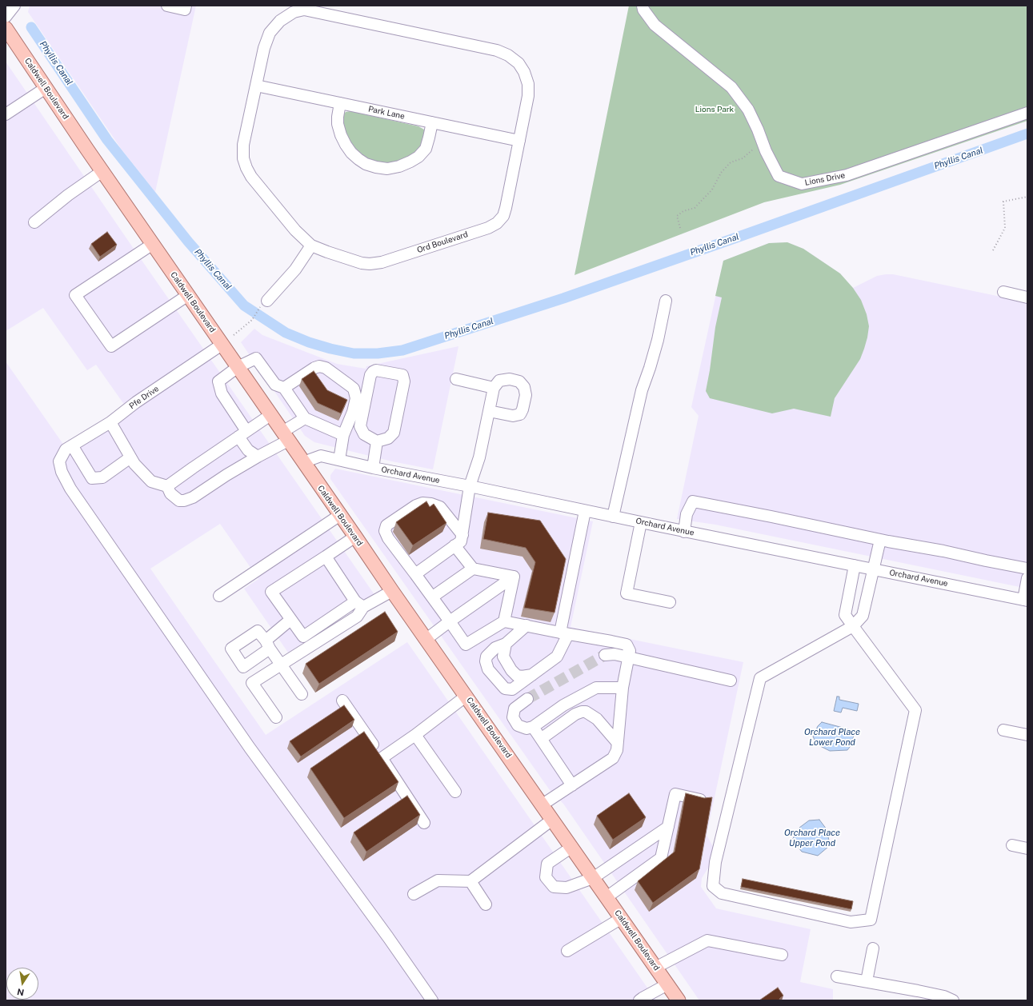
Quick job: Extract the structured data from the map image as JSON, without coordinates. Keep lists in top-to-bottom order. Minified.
{"streets":{"main road":["Caldwell Boulevard"],"street":["Park Lane","Lions Drive","Ord Boulevard","Pfe Drive","Orchard Avenue"]},"crossings":[["Caldwell Boulevard","Pfe Drive"],["Caldwell Boulevard","Orchard Avenue"],["Park Lane","Ord Boulevard"]],"water":["Phyllis Canal","Orchard Place Lower Pond","Orchard Place Upper Pond"],"parks":["Lions Park"],"north":"bottom"}
